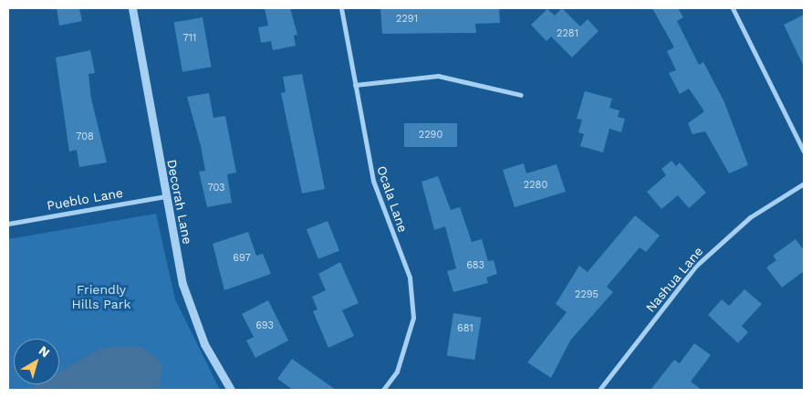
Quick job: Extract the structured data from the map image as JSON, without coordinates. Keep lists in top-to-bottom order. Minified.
{"streets":{"street":["Pueblo Lane","Ocala Lane","Decorah Lane","Nashua Lane"]},"crossings":[["Pueblo Lane","Decorah Lane"]],"parks":["Friendly Hills Park"],"house_numbers":["2291","2281","711","2290","708","2280","703","697","683","2295","693","681"],"north":"top right"}
